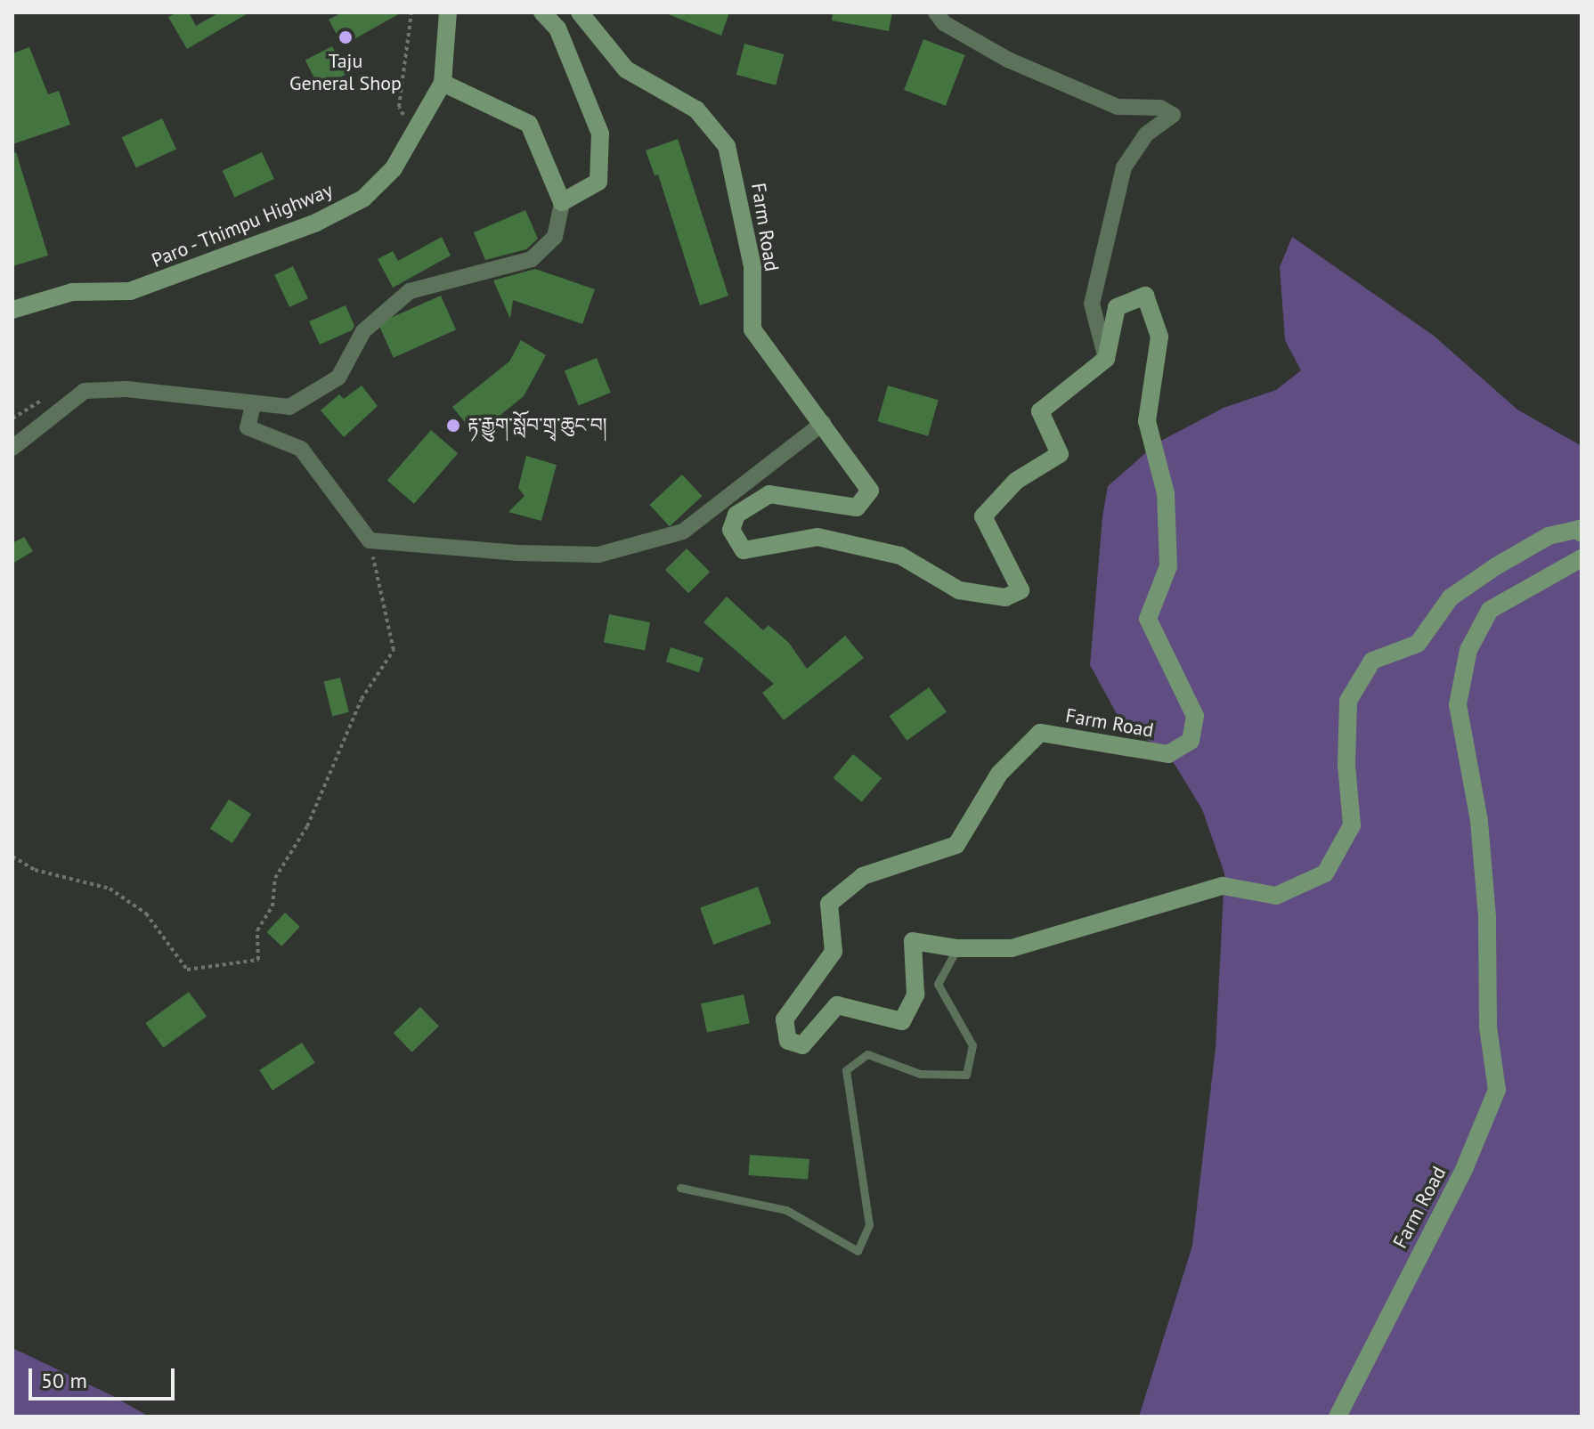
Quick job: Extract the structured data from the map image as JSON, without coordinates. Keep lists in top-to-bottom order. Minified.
{"streets":{"street":["Paro - Thimpu Highway","Farm Road"]},"places":["Taju General Shop","རྟ་རྒྱུག་སློབ་གྲྭ་ཆུང་བ།"],"scale_bar":"50 m"}
